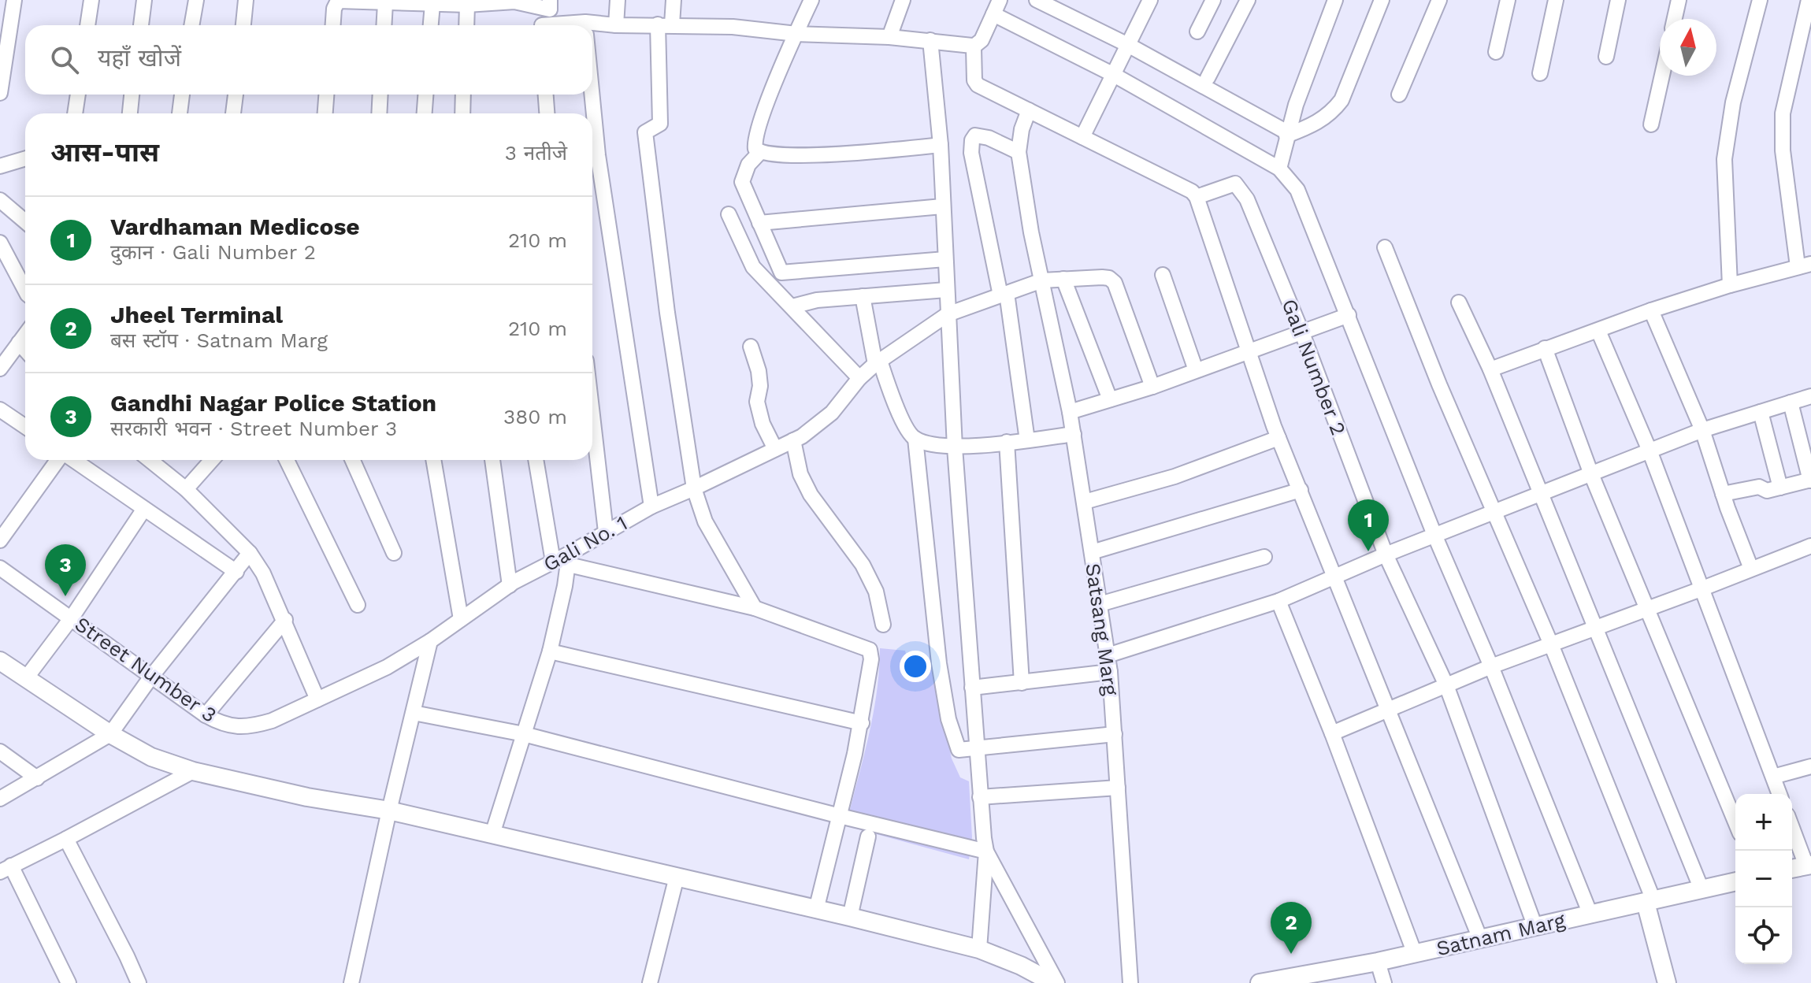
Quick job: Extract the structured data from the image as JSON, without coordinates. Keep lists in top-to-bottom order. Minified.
{"streets":{"street":["Gali Number 2","Gali No. 1","Satsang Marg","Street Number 3","Satnam Marg"]},"crossings":[["Gali Number 2","Satnam Marg"],["Gali No. 1","Satsang Marg"],["Gali No. 1","Street Number 3"]],"north":"top","page":{"search":"यहाँ खोजें","heading":["आस-पास","3 नतीजे"],"list":[{"mark":"1","name":"Vardhaman Medicose","note":"दुकान · Gali Number 2","value":"210 m"},{"mark":"2","name":"Jheel Terminal","note":"बस स्टॉप · Satnam Marg","value":"210 m"},{"mark":"3","name":"Gandhi Nagar Police Station","note":"सरकारी भवन · Street Number 3","value":"380 m"}],"pins":["1","3","2"],"map_buttons":["+","−"]}}
